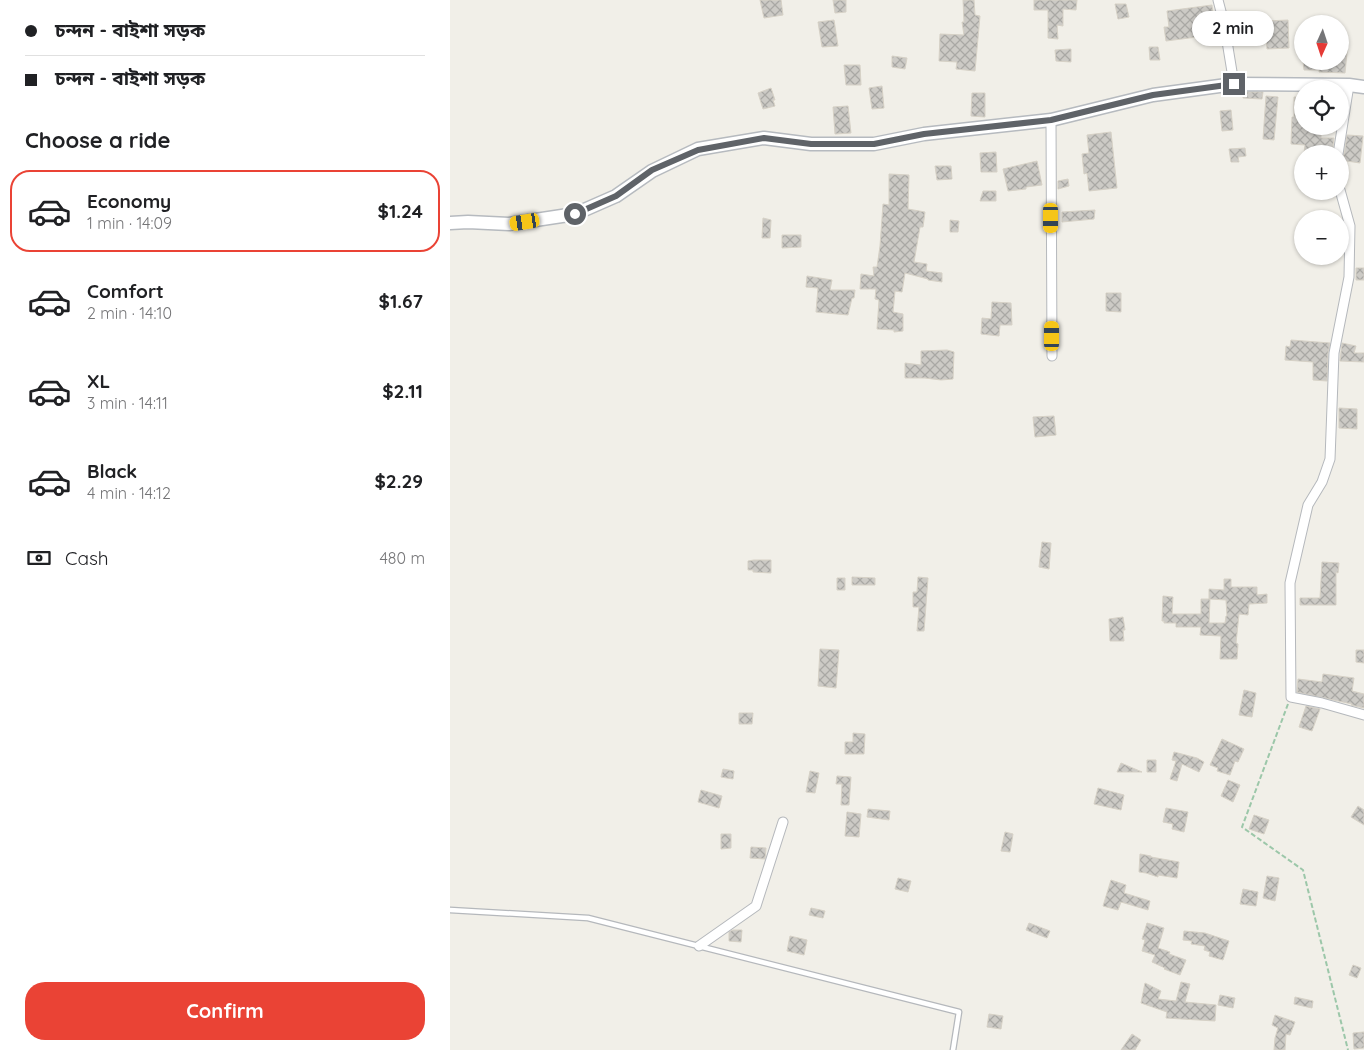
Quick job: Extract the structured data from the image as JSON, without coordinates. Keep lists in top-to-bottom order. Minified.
{"north":"bottom","page":{"banner":["চন্দন - বাইশা সড়ক","চন্দন - বাইশা সড়ক"],"bubble":"2 min","map_buttons":["+","−"],"heading":"Choose a ride","list":[{"name":"Economy","note":"1 min · 14:09","value":"$1.24"},{"name":"Comfort","note":"2 min · 14:10","value":"$1.67"},{"name":"XL","note":"3 min · 14:11","value":"$2.11"},{"name":"Black","note":"4 min · 14:12","value":"$2.29"}],"pay":["Cash","480 m"],"buttons":"Confirm"}}
